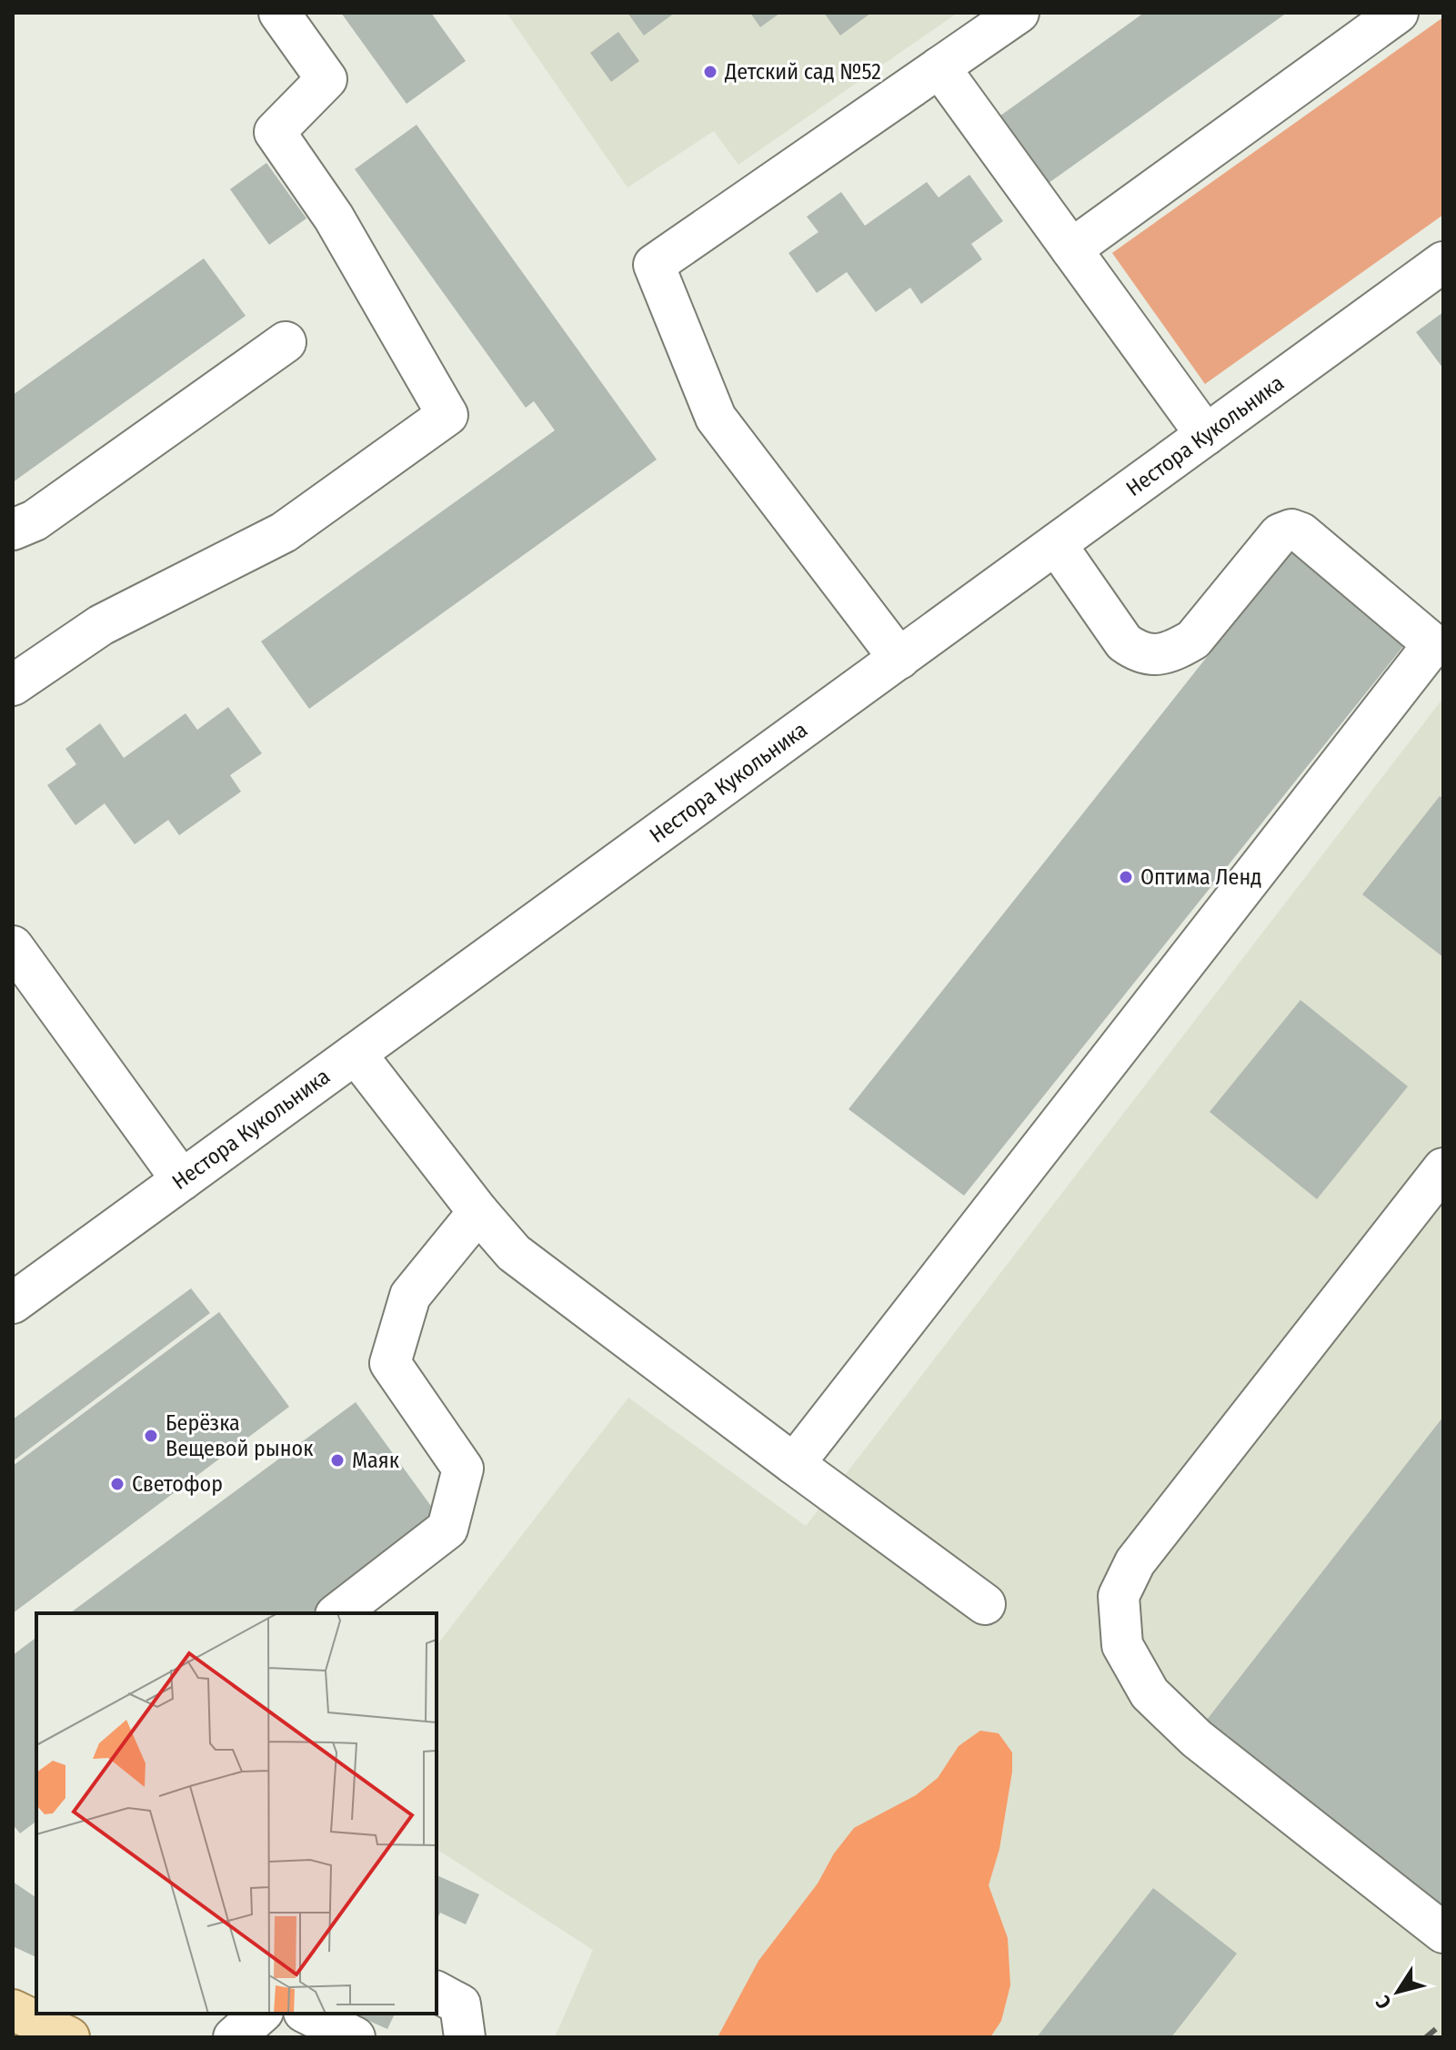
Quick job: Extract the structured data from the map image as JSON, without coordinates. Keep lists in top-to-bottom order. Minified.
{"streets":{"street":["Нестора Кукольника"]},"places":["Детский сад №52","Оптима Ленд","Берёзка Вещевой рынок","Маяк","Светофор"],"north":"bottom left"}
